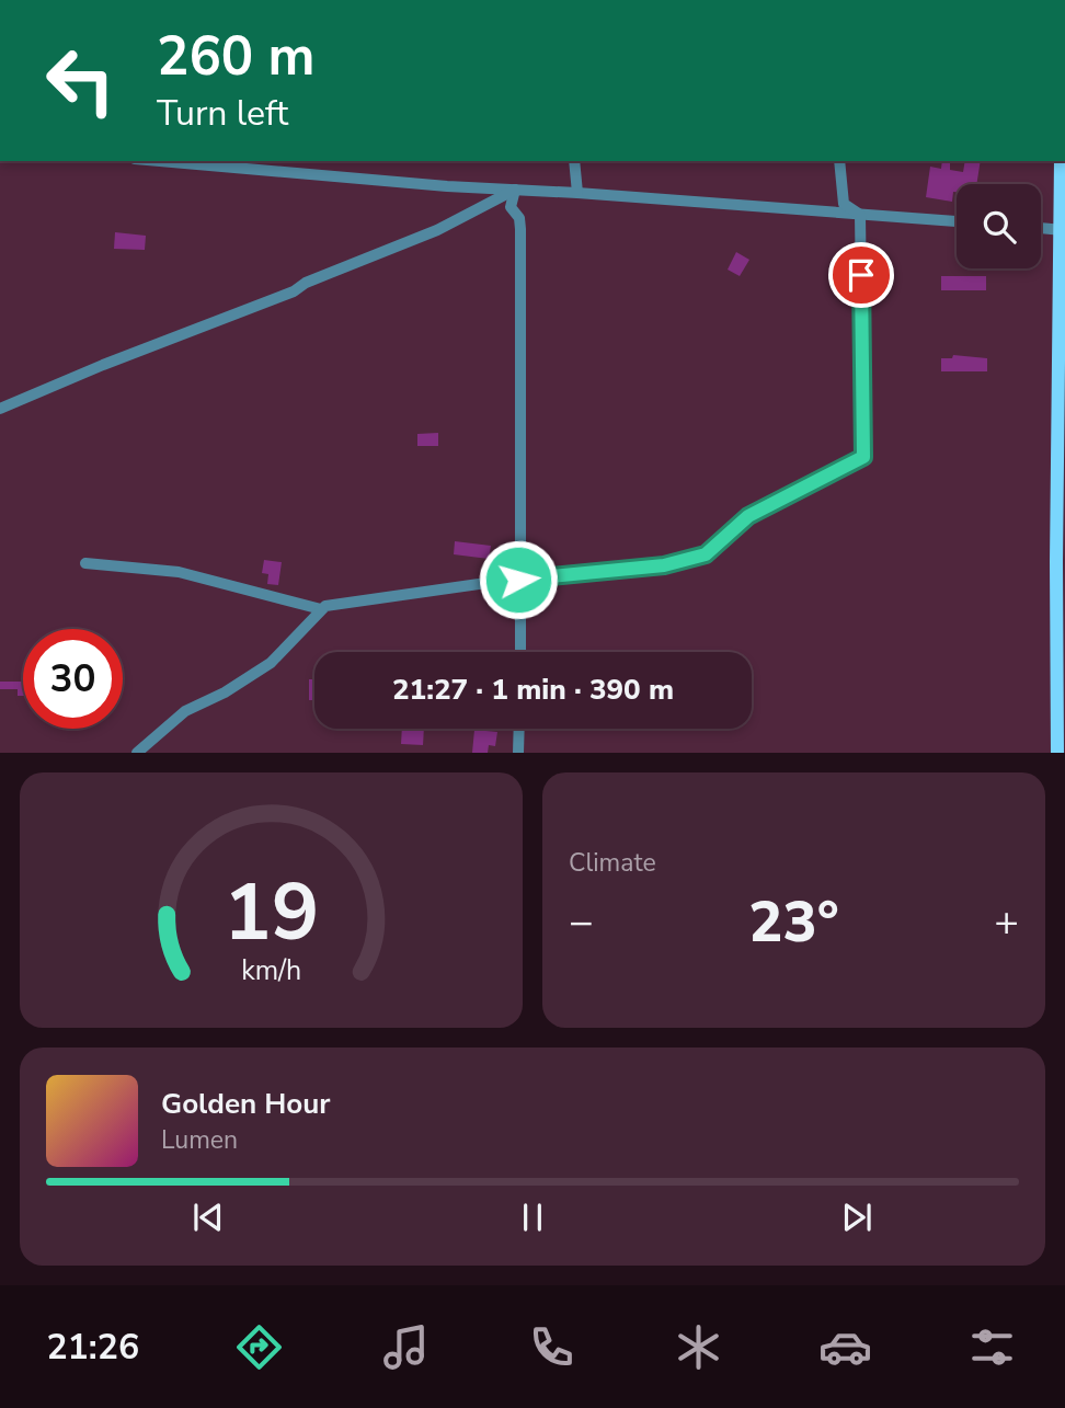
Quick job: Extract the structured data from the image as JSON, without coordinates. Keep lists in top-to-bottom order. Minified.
{"page":{"turn":["260 m","Turn left"],"limit":"30","trip":"21:27 · 1 min · 390 m","tile":"Climate","heat":["−","23°","+"],"song":["Golden Hour","Lumen"],"tabs":"21:26","gauge":["19","km/h"]}}
